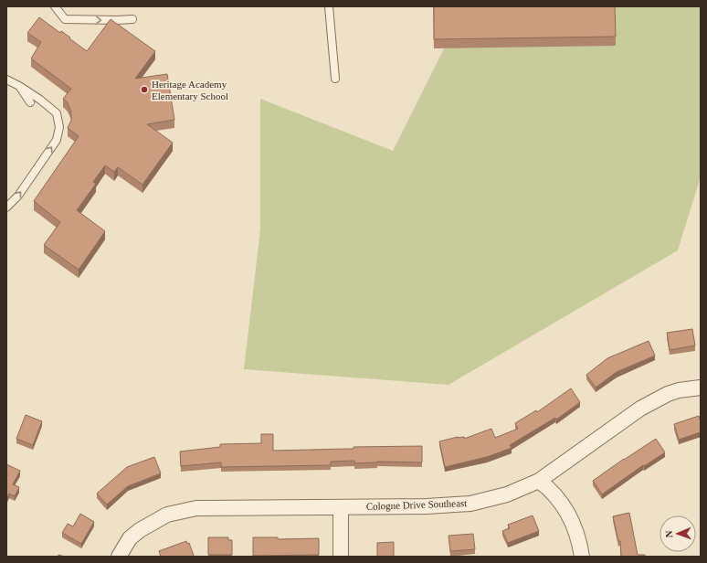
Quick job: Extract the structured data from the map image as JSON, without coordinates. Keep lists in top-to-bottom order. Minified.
{"streets":{"street":["Cologne Drive Southeast"]},"places":["Heritage Academy Elementary School"],"north":"left"}
